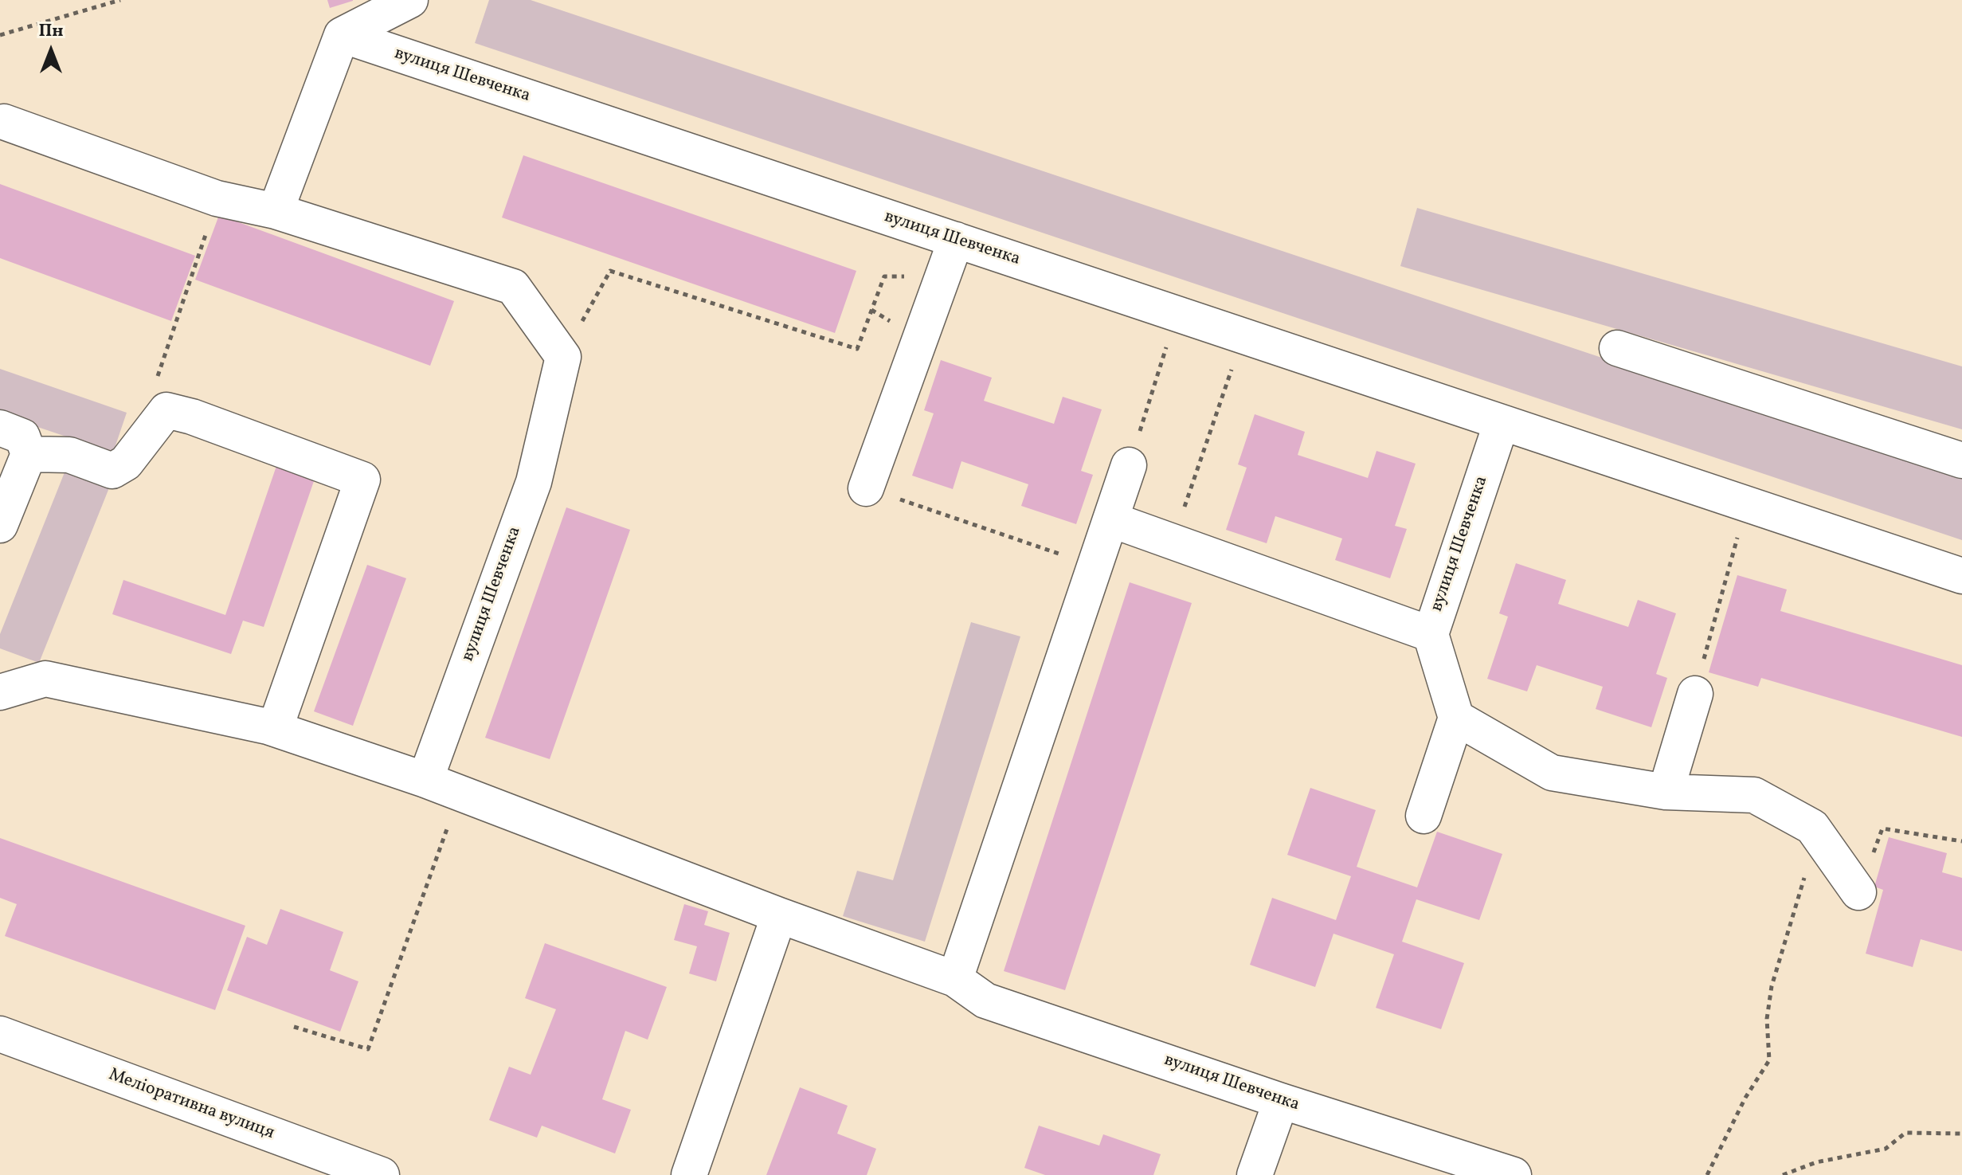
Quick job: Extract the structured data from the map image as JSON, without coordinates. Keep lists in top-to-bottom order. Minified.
{"streets":{"street":["вулиця Шевченка","Меліоративна вулиця"]},"north":"top"}
